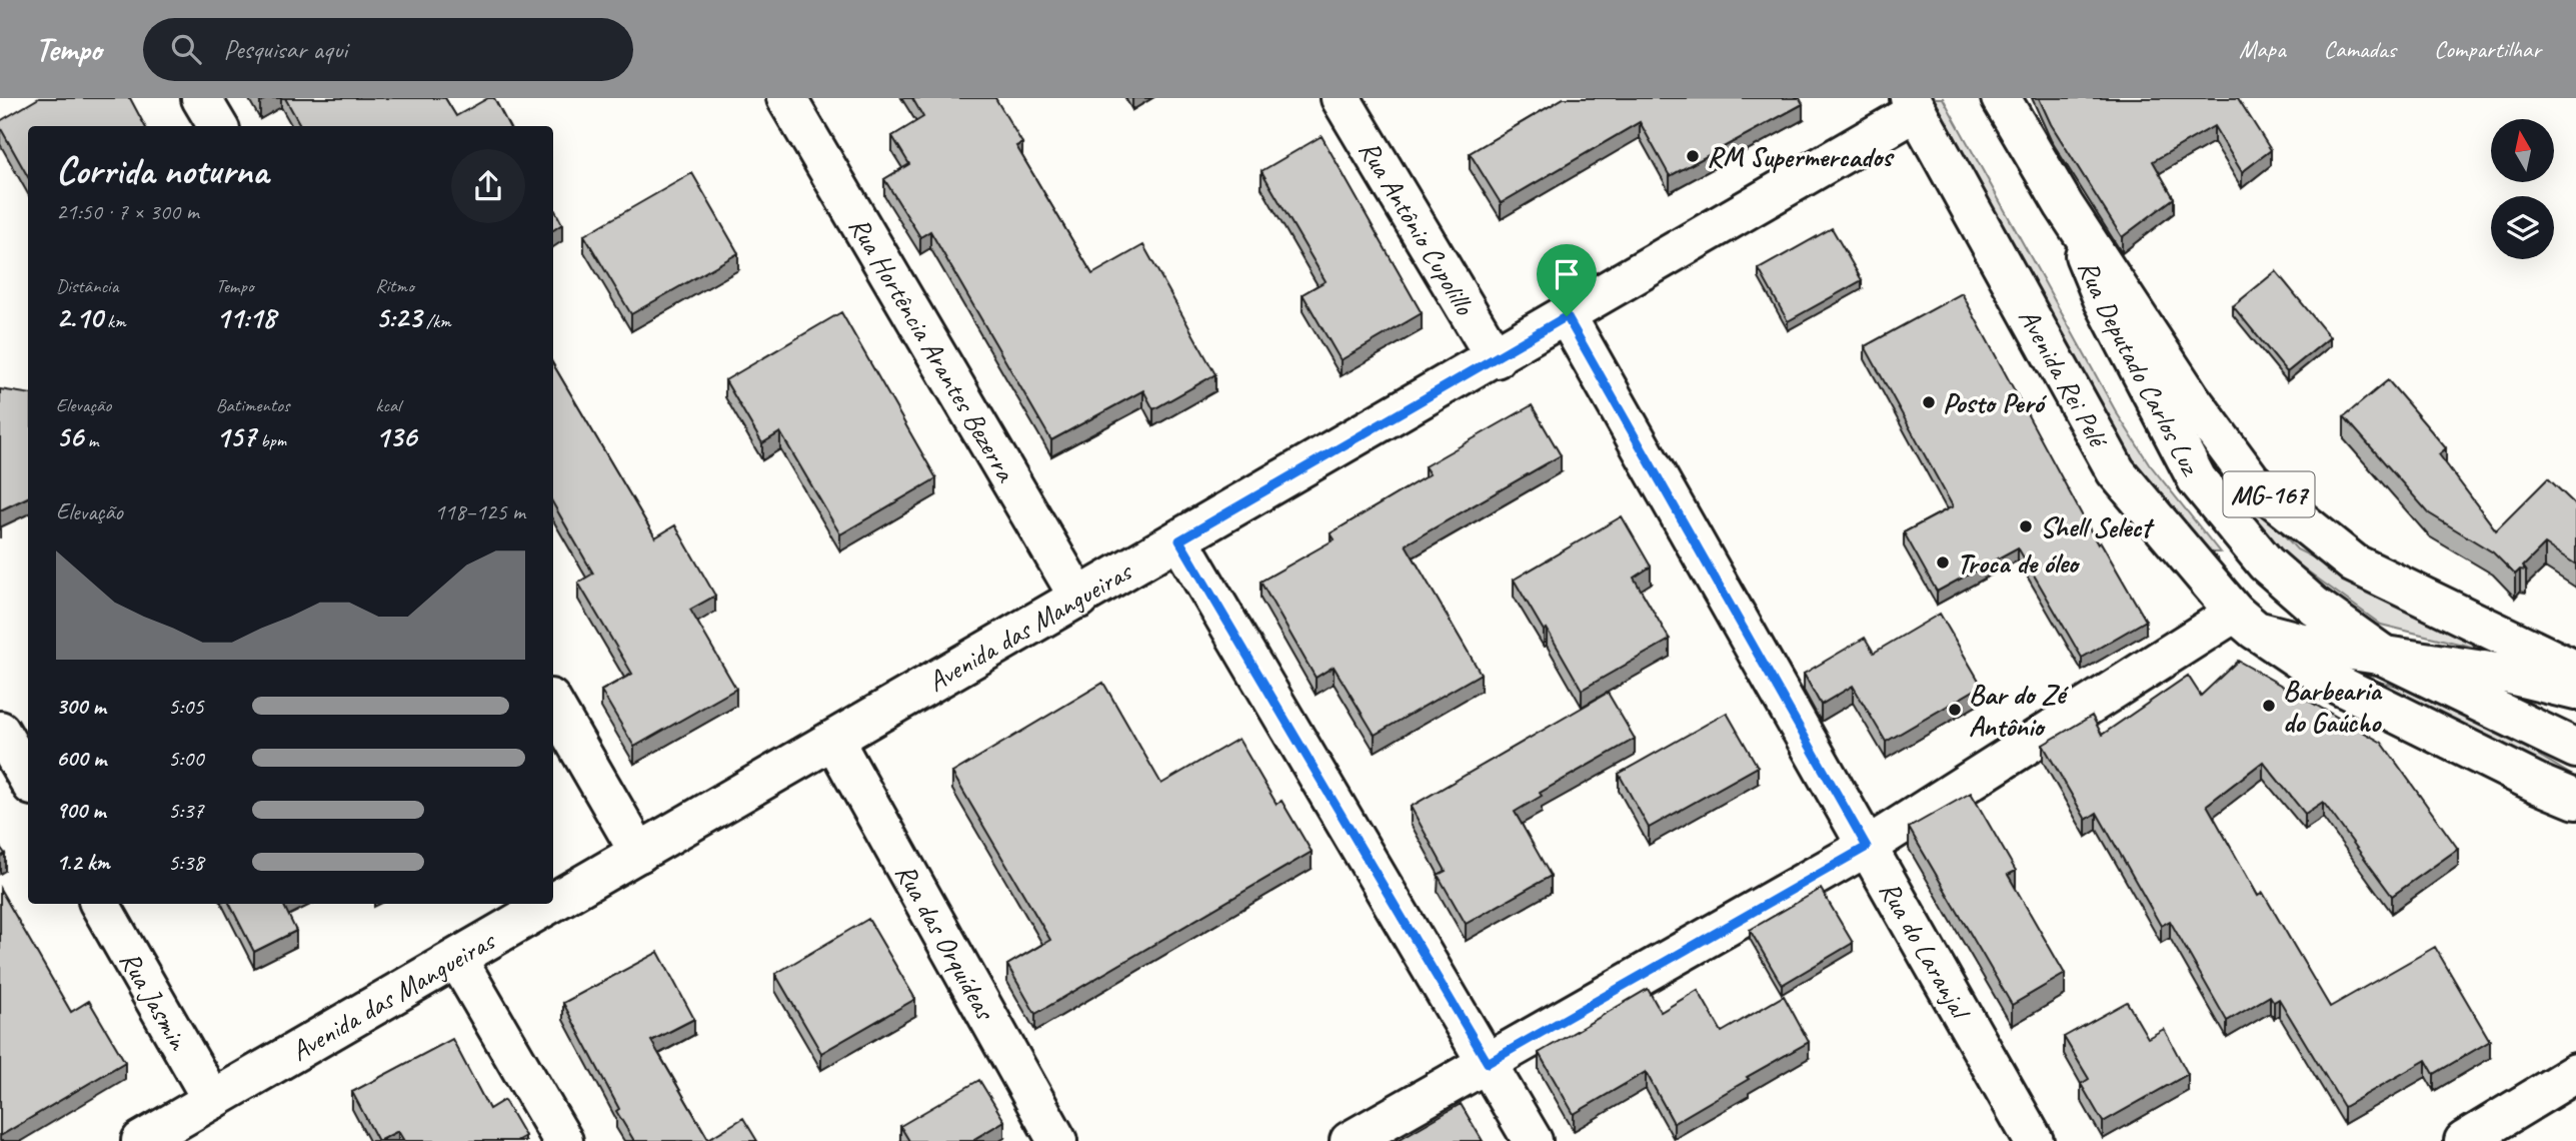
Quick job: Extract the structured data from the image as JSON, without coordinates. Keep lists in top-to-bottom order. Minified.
{"streets":{"street":["Rua Antônio Cupolillo","Rua Hortência Arantes Bezerra","Rua Deputado Carlos Luz","Avenida Rei Pelé","MG-167","Avenida das Mangueiras","Rua das Orquídeas","Rua do Laranjal","Rua Jasmin"]},"crossings":[["Rua Antônio Cupolillo","Avenida das Mangueiras"],["Rua Hortência Arantes Bezerra","Avenida das Mangueiras"],["Rua Deputado Carlos Luz","Avenida Rei Pelé"],["Rua Deputado Carlos Luz","MG-167"],["Avenida Rei Pelé","Avenida das Mangueiras"],["Avenida das Mangueiras","Rua das Orquídeas"],["Avenida das Mangueiras","Rua do Laranjal"],["Avenida das Mangueiras","Rua Jasmin"]],"places":["RM Supermercados","Posto Peró","Shell Select","Troca de óleo","Barbearia do Gaúcho","Bar do Zé Antônio"],"north":"top","page":{"header":"Tempo","search":"Pesquisar aqui","nav":["Mapa","Camadas","Compartilhar"],"heading":["Corrida noturna","21:50 · 7 × 300 m"],"stats":[["Distância","2.10 km"],["Tempo","11:18"],["Ritmo","5:23 /km"],["Elevação","56 m"],["Batimentos","157 bpm"],["kcal","136"]],"chart":["Elevação","118–125 m"],"list":[{"name":"300 m","note":"5:05"},{"name":"600 m","note":"5:00"},{"name":"900 m","note":"5:37"},{"name":"1.2 km","note":"5:38"}]}}
